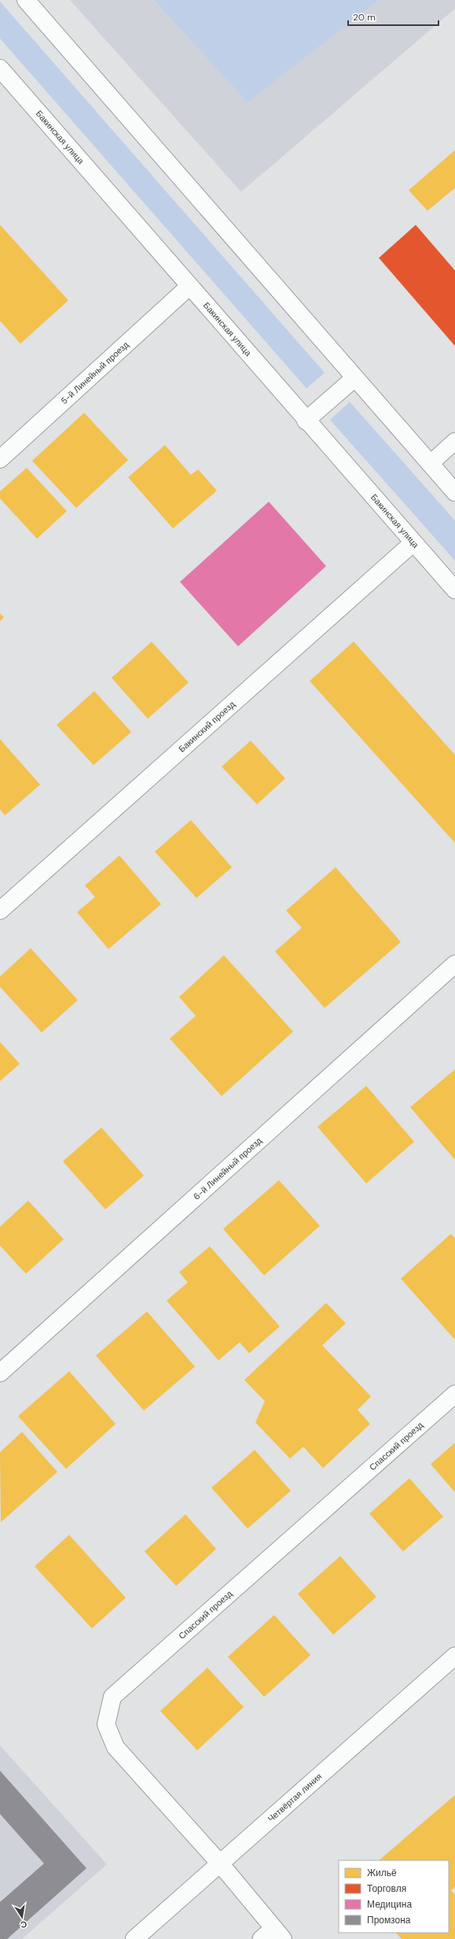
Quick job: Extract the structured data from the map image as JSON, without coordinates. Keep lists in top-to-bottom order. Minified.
{"streets":{"street":["Бакинская улица","5-й Линейный проезд","Бакинский проезд","6-й Линейный проезд","Спасский проезд","Четвёртая линия"]},"crossings":[["Бакинская улица","5-й Линейный проезд"],["Бакинская улица","Бакинский проезд"],["Спасский проезд","Четвёртая линия"]],"legend":["Жильё","Торговля","Медицина","Промзона"],"scale_bar":"20 m","north":"bottom"}
